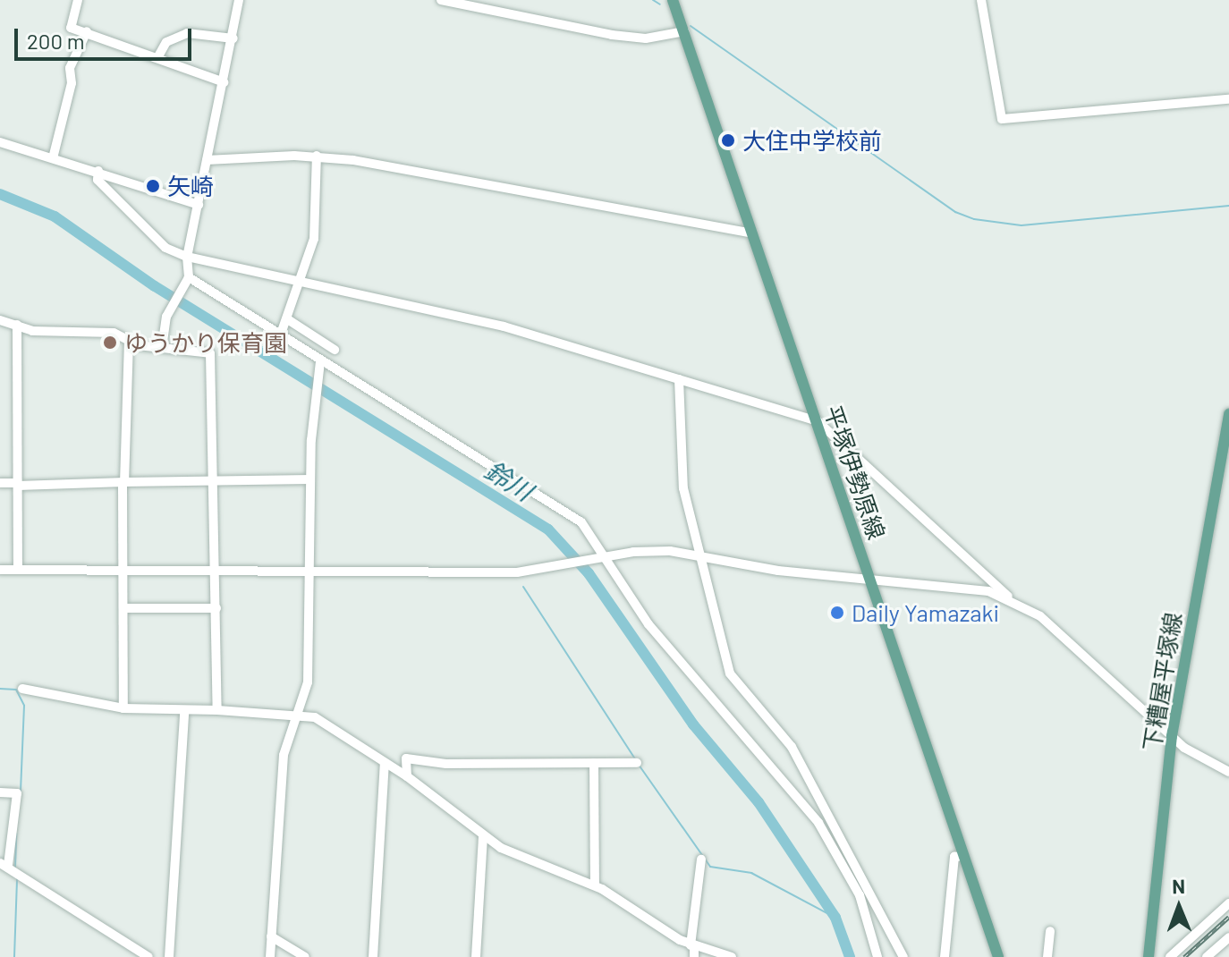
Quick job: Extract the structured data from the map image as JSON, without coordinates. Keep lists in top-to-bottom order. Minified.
{"streets":{"main road":["平塚伊勢原線","下糟屋平塚線"]},"water":["鈴川"],"places":["大住中学校前","矢崎","ゆうかり保育園","Daily Yamazaki"],"scale_bar":"200 m","north":"top"}
